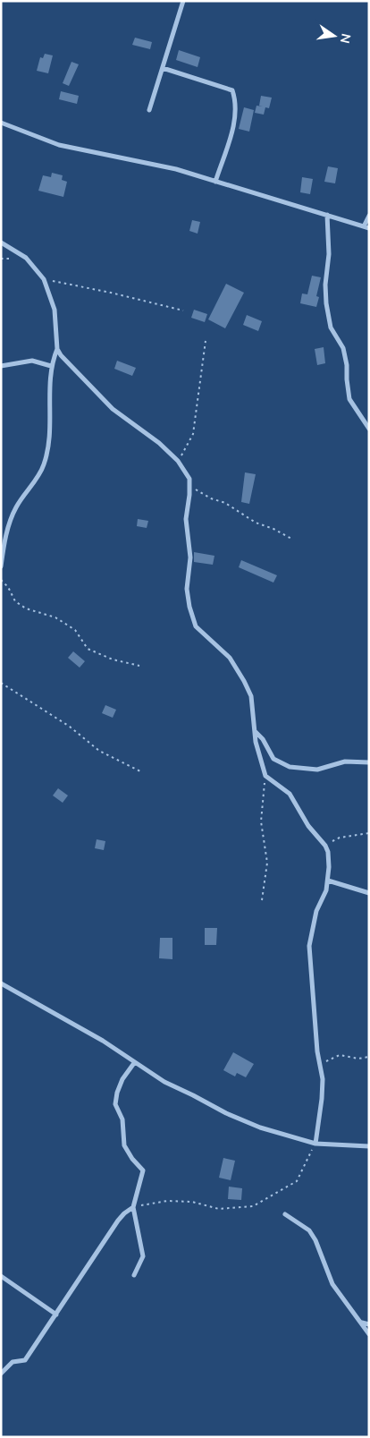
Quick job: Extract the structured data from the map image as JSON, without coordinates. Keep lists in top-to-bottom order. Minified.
{"north":"right"}
